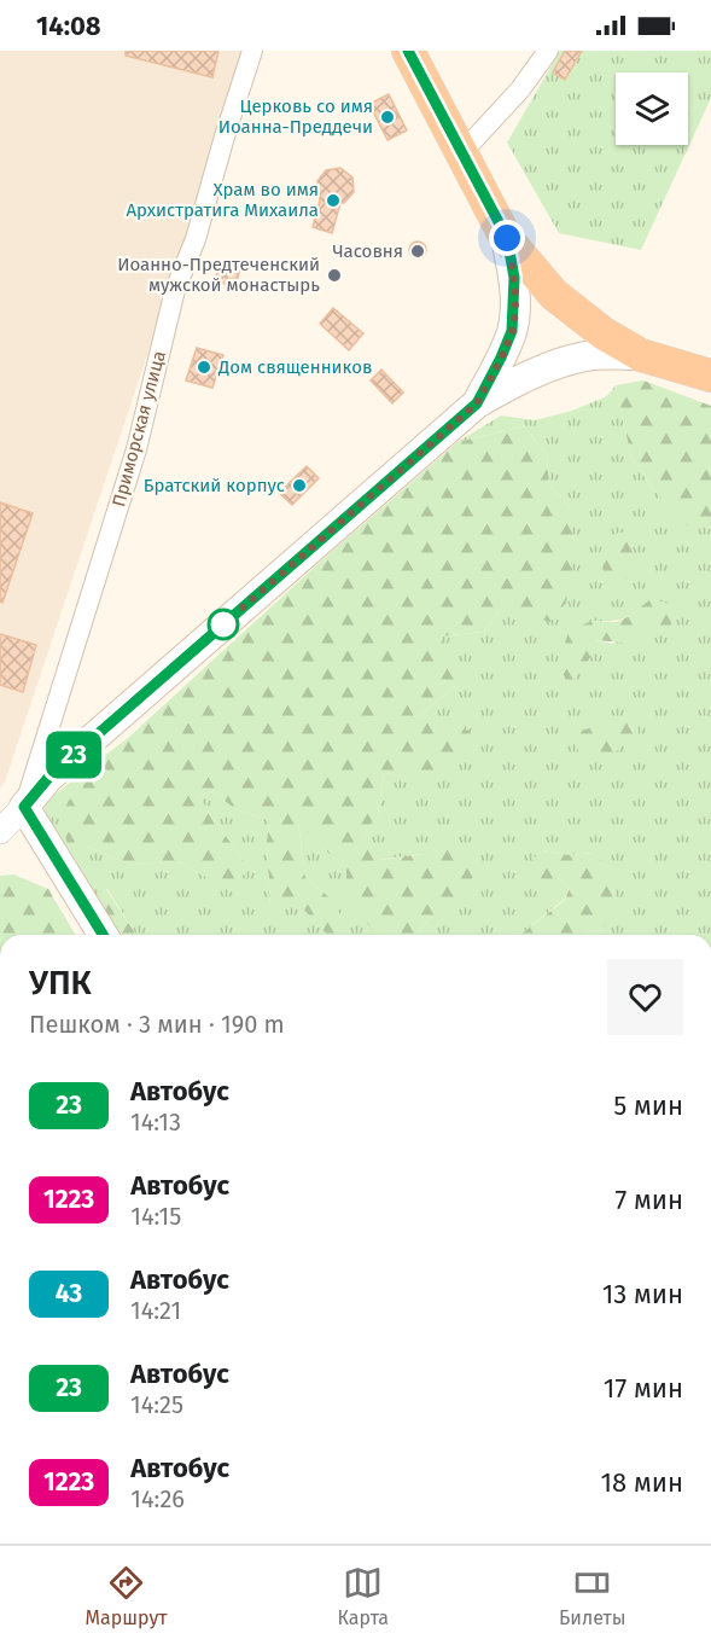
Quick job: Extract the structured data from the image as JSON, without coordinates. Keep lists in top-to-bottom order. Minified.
{"streets":{"street":["Приморская улица"]},"places":["Церковь со имя Иоанна-Преддечи","Храм во имя Архистратига Михаила","Часовня","Иоанно-Предтеченский мужской монастырь","Дом священников","Братский корпус"],"lines":["bus line 23"],"page":{"status":"14:08","on_map":"23","heading":["УПК","Пешком · 3 мин · 190 m"],"list":[{"mark":"23","name":"Автобус","note":"14:13","value":"5 мин"},{"mark":"1223","name":"Автобус","note":"14:15","value":"7 мин"},{"mark":"43","name":"Автобус","note":"14:21","value":"13 мин"},{"mark":"23","name":"Автобус","note":"14:25","value":"17 мин"},{"mark":"1223","name":"Автобус","note":"14:26","value":"18 мин"}],"tabs":["Маршрут","Карта","Билеты"]}}
